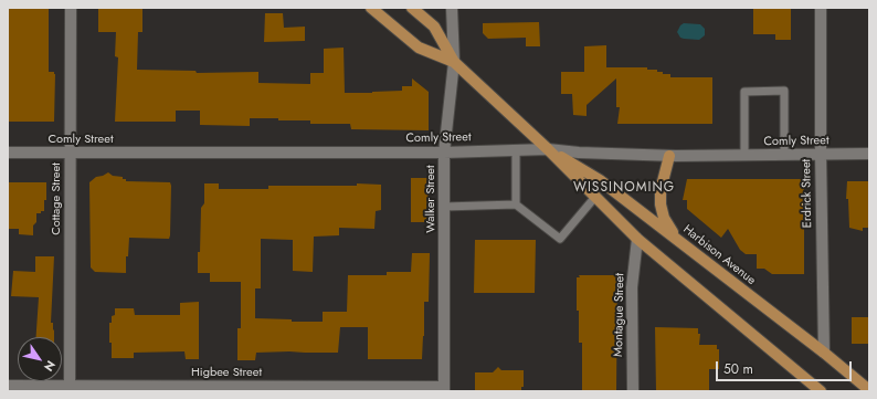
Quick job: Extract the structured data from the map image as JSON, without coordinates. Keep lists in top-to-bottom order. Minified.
{"streets":{"main road":["Harbison Avenue"],"street":["Comly Street","Erdrick Street","Cottage Street","Walker Street","Montague Street","Higbee Street"]},"crossings":[["Comly Street","Erdrick Street"],["Comly Street","Cottage Street"],["Comly Street","Walker Street"],["Comly Street","Harbison Avenue"],["Erdrick Street","Harbison Avenue"],["Cottage Street","Higbee Street"],["Walker Street","Harbison Avenue"],["Walker Street","Higbee Street"],["Harbison Avenue","Montague Street"]],"districts":["WISSINOMING"],"scale_bar":"50 m","north":"bottom right"}
